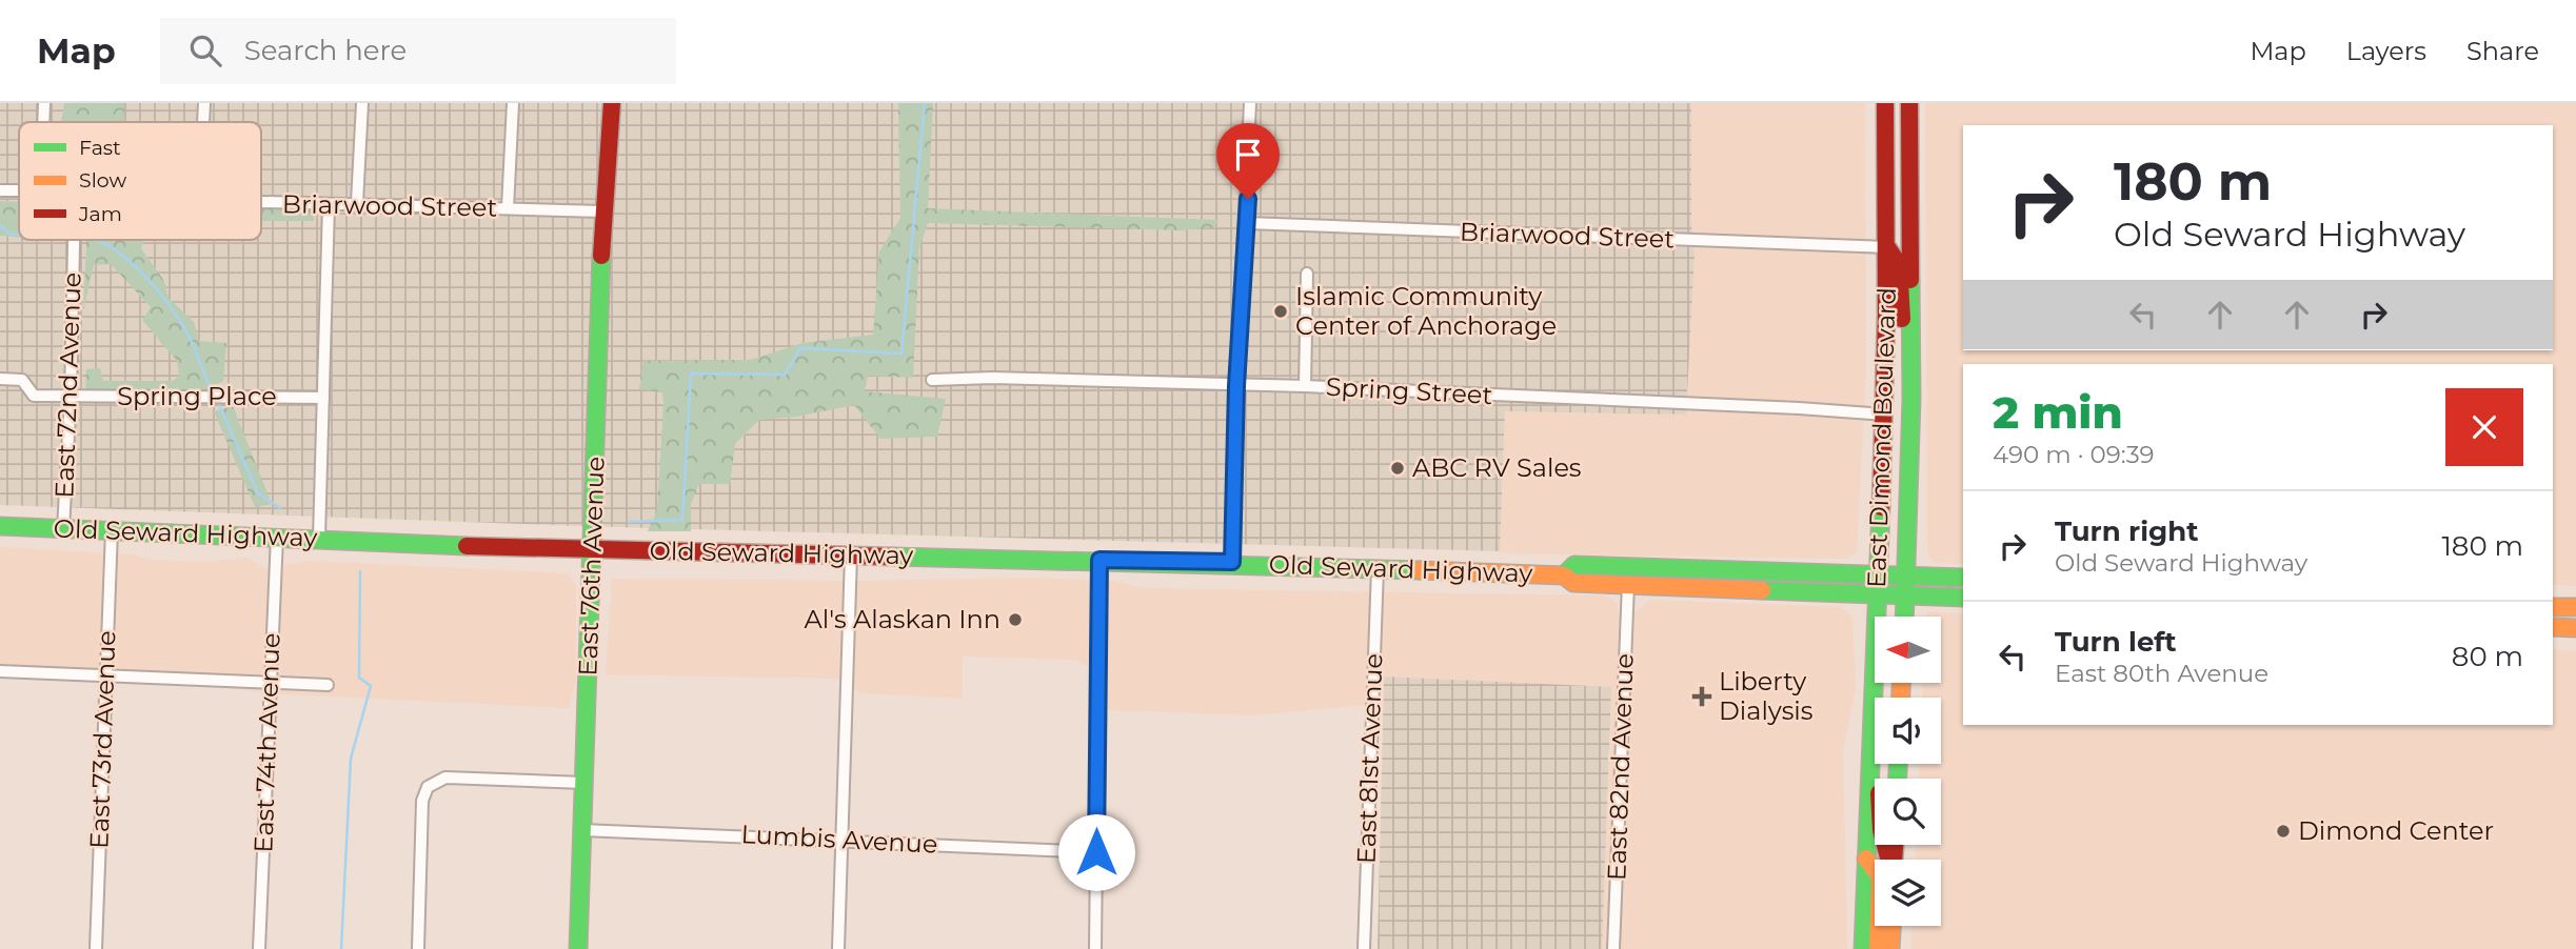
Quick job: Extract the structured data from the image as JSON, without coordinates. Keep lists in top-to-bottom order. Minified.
{"streets":{"main road":["East Dimond Boulevard","Old Seward Highway","East 76th Avenue"],"street":["Briarwood Street","East 72nd Avenue","Spring Street","Spring Place","East 73rd Avenue","East 74th Avenue","East 81st Avenue","East 82nd Avenue","Lumbis Avenue"]},"crossings":[["Briarwood Street","East Dimond Boulevard"],["Briarwood Street","East 76th Avenue"],["East 72nd Avenue","Spring Place"],["East 72nd Avenue","Old Seward Highway"],["Spring Street","East Dimond Boulevard"],["East Dimond Boulevard","Old Seward Highway"],["Old Seward Highway","East 76th Avenue"],["Old Seward Highway","East 73rd Avenue"],["Old Seward Highway","East 74th Avenue"],["Old Seward Highway","East 81st Avenue"],["Old Seward Highway","East 82nd Avenue"],["East 76th Avenue","Lumbis Avenue"]],"places":{"other":["Islamic Community Center of Anchorage","ABC RV Sales","Al's Alaskan Inn","Dimond Center"],"health":["Liberty Dialysis"]},"legend":["Fast","Slow","Jam"],"north":"left","page":{"header":"Map","search":"Search here","nav":["Map","Layers","Share"],"turn":["180 m","Old Seward Highway"],"heading":["2 min","490 m · 09:39"],"list":[{"name":"Turn right","note":"Old Seward Highway","value":"180 m"},{"name":"Turn left","note":"East 80th Avenue","value":"80 m"}]}}
